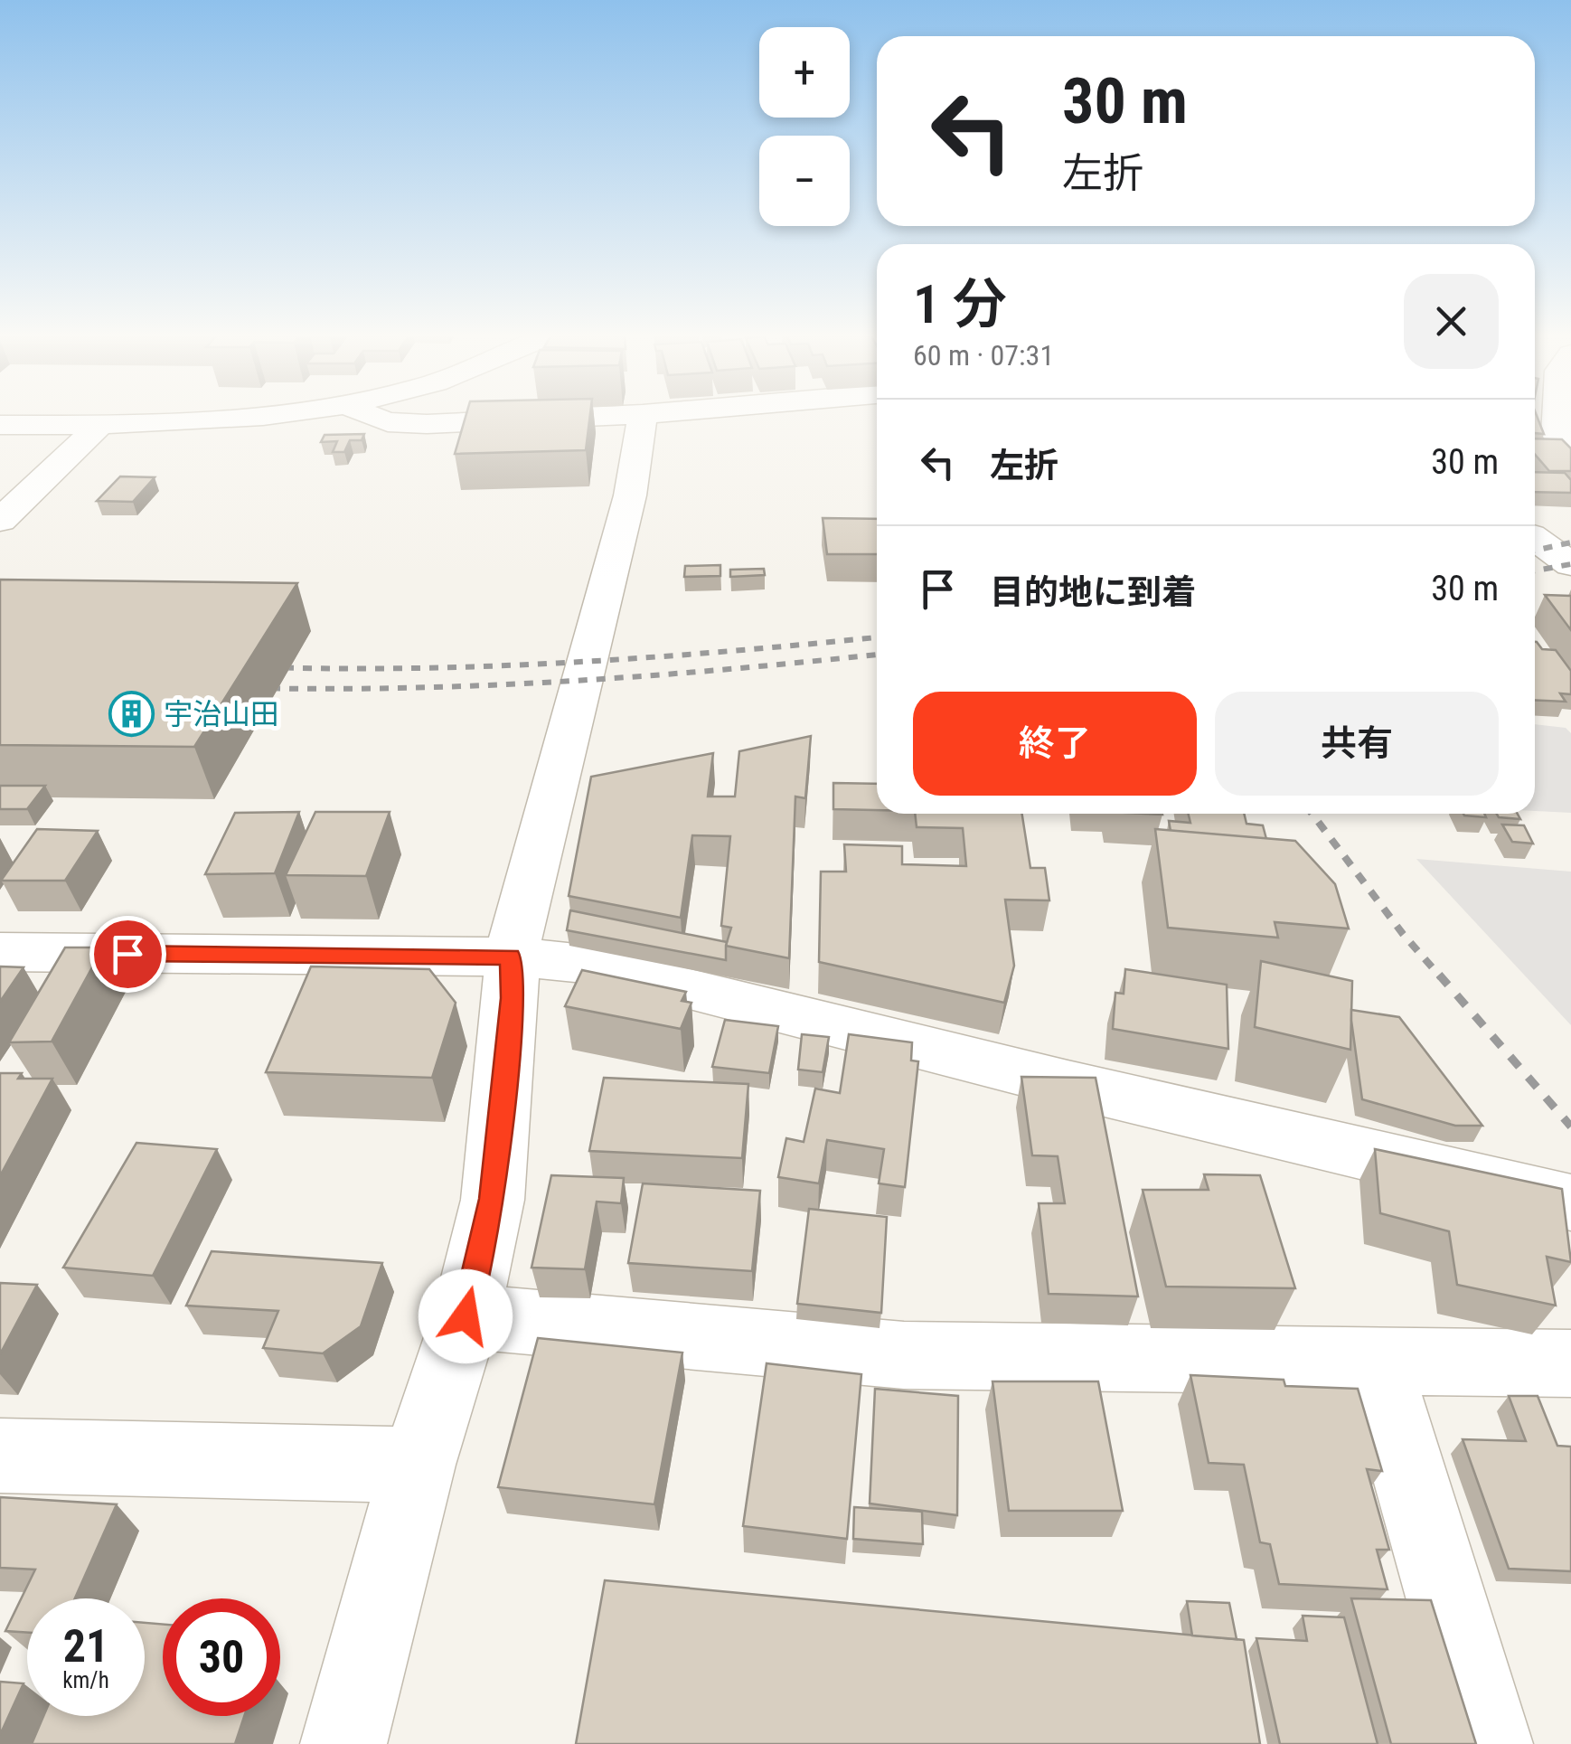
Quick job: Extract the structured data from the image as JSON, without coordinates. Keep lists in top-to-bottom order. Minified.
{"places":{"building":["宇治山田"]},"page":{"map_buttons":["+","−"],"turn":["30 m","左折"],"heading":["1 分","60 m · 07:31"],"list":[{"name":"左折","value":"30 m"},{"name":"目的地に到着","value":"30 m"}],"buttons":["終了","共有"],"speed":"21 km/h","limit":"30"}}
